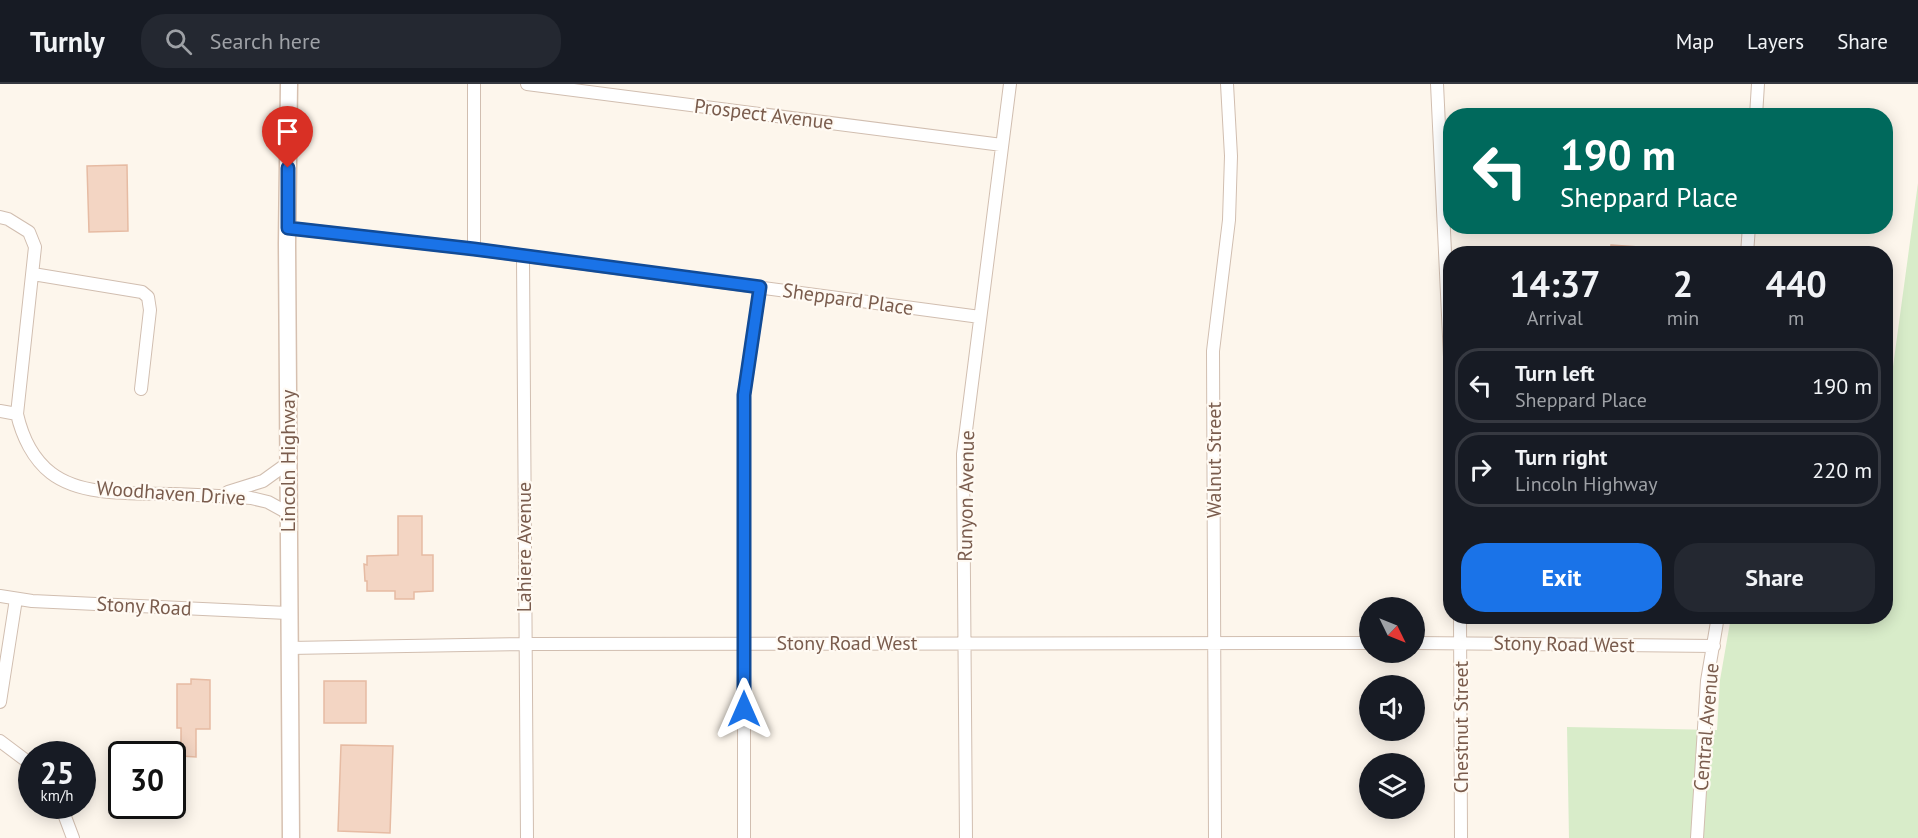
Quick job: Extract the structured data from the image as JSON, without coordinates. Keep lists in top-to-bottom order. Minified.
{"streets":{"main road":["Lincoln Highway"],"street":["Prospect Avenue","Sheppard Place","Walnut Street","Woodhaven Drive","Runyon Avenue","Lahiere Avenue","Stony Road","Stony Road West","Chestnut Street","Central Avenue"]},"crossings":[["Prospect Avenue","Runyon Avenue"],["Sheppard Place","Lincoln Highway"],["Sheppard Place","Runyon Avenue"],["Sheppard Place","Lahiere Avenue"],["Walnut Street","Stony Road West"],["Lincoln Highway","Woodhaven Drive"],["Lincoln Highway","Stony Road"],["Lincoln Highway","Stony Road West"],["Runyon Avenue","Stony Road West"],["Lahiere Avenue","Stony Road West"],["Stony Road West","Chestnut Street"],["Stony Road West","Central Avenue"]],"north":"bottom right","page":{"header":"Turnly","search":"Search here","nav":["Map","Layers","Share"],"turn":["190 m","Sheppard Place"],"eta":["14:37","Arrival","2","min","440","m"],"list":[{"name":"Turn left","note":"Sheppard Place","value":"190 m"},{"name":"Turn right","note":"Lincoln Highway","value":"220 m"}],"buttons":["Exit","Share"],"speed":"25 km/h","limit":"30"}}
